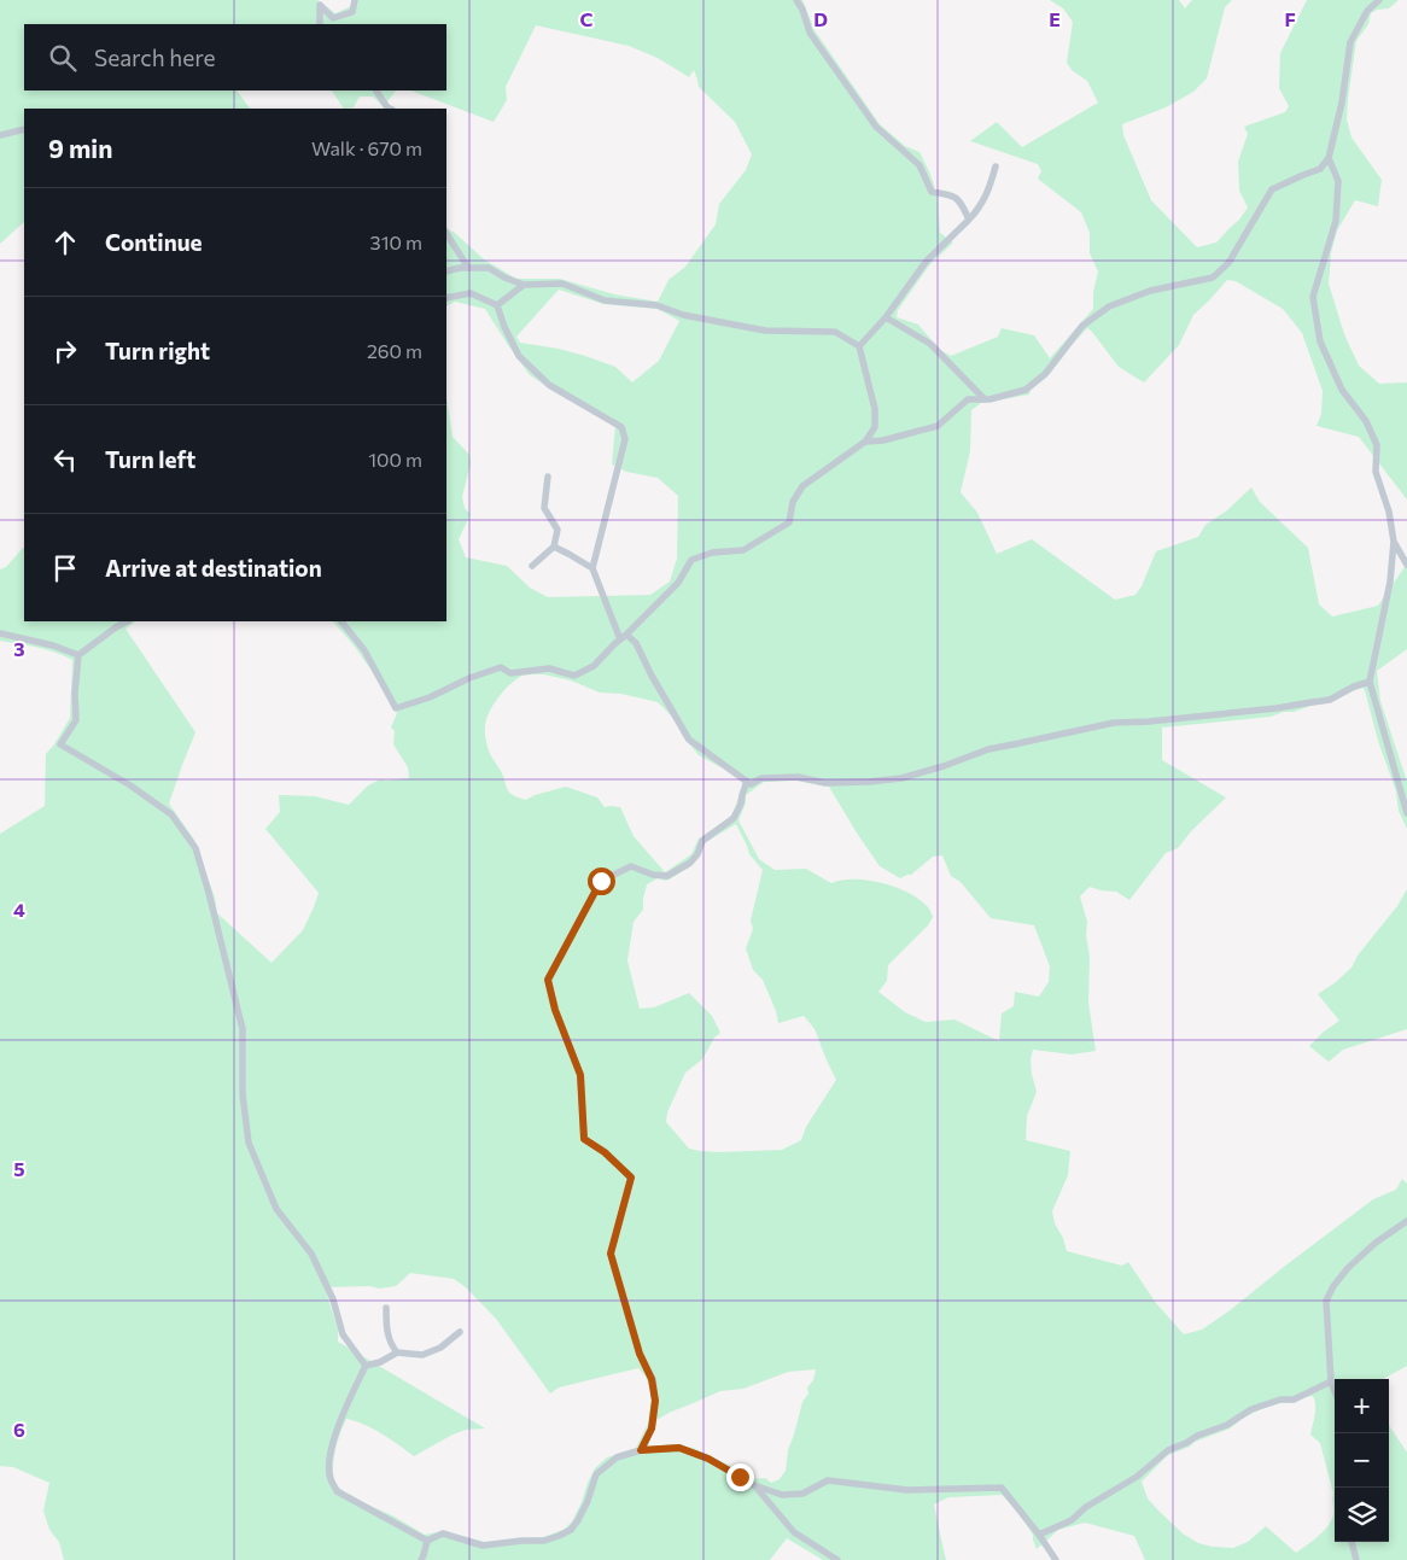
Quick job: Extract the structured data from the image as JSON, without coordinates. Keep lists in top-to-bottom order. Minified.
{"page":{"search":"Search here","heading":["9 min","Walk · 670 m"],"list":[["Continue","310 m"],["Turn right","260 m"],["Turn left","100 m"],"Arrive at destination"],"map_buttons":["+","−"]},"grid":{"columns":["C","D","E","F"],"rows":["3","4","5","6"]}}
